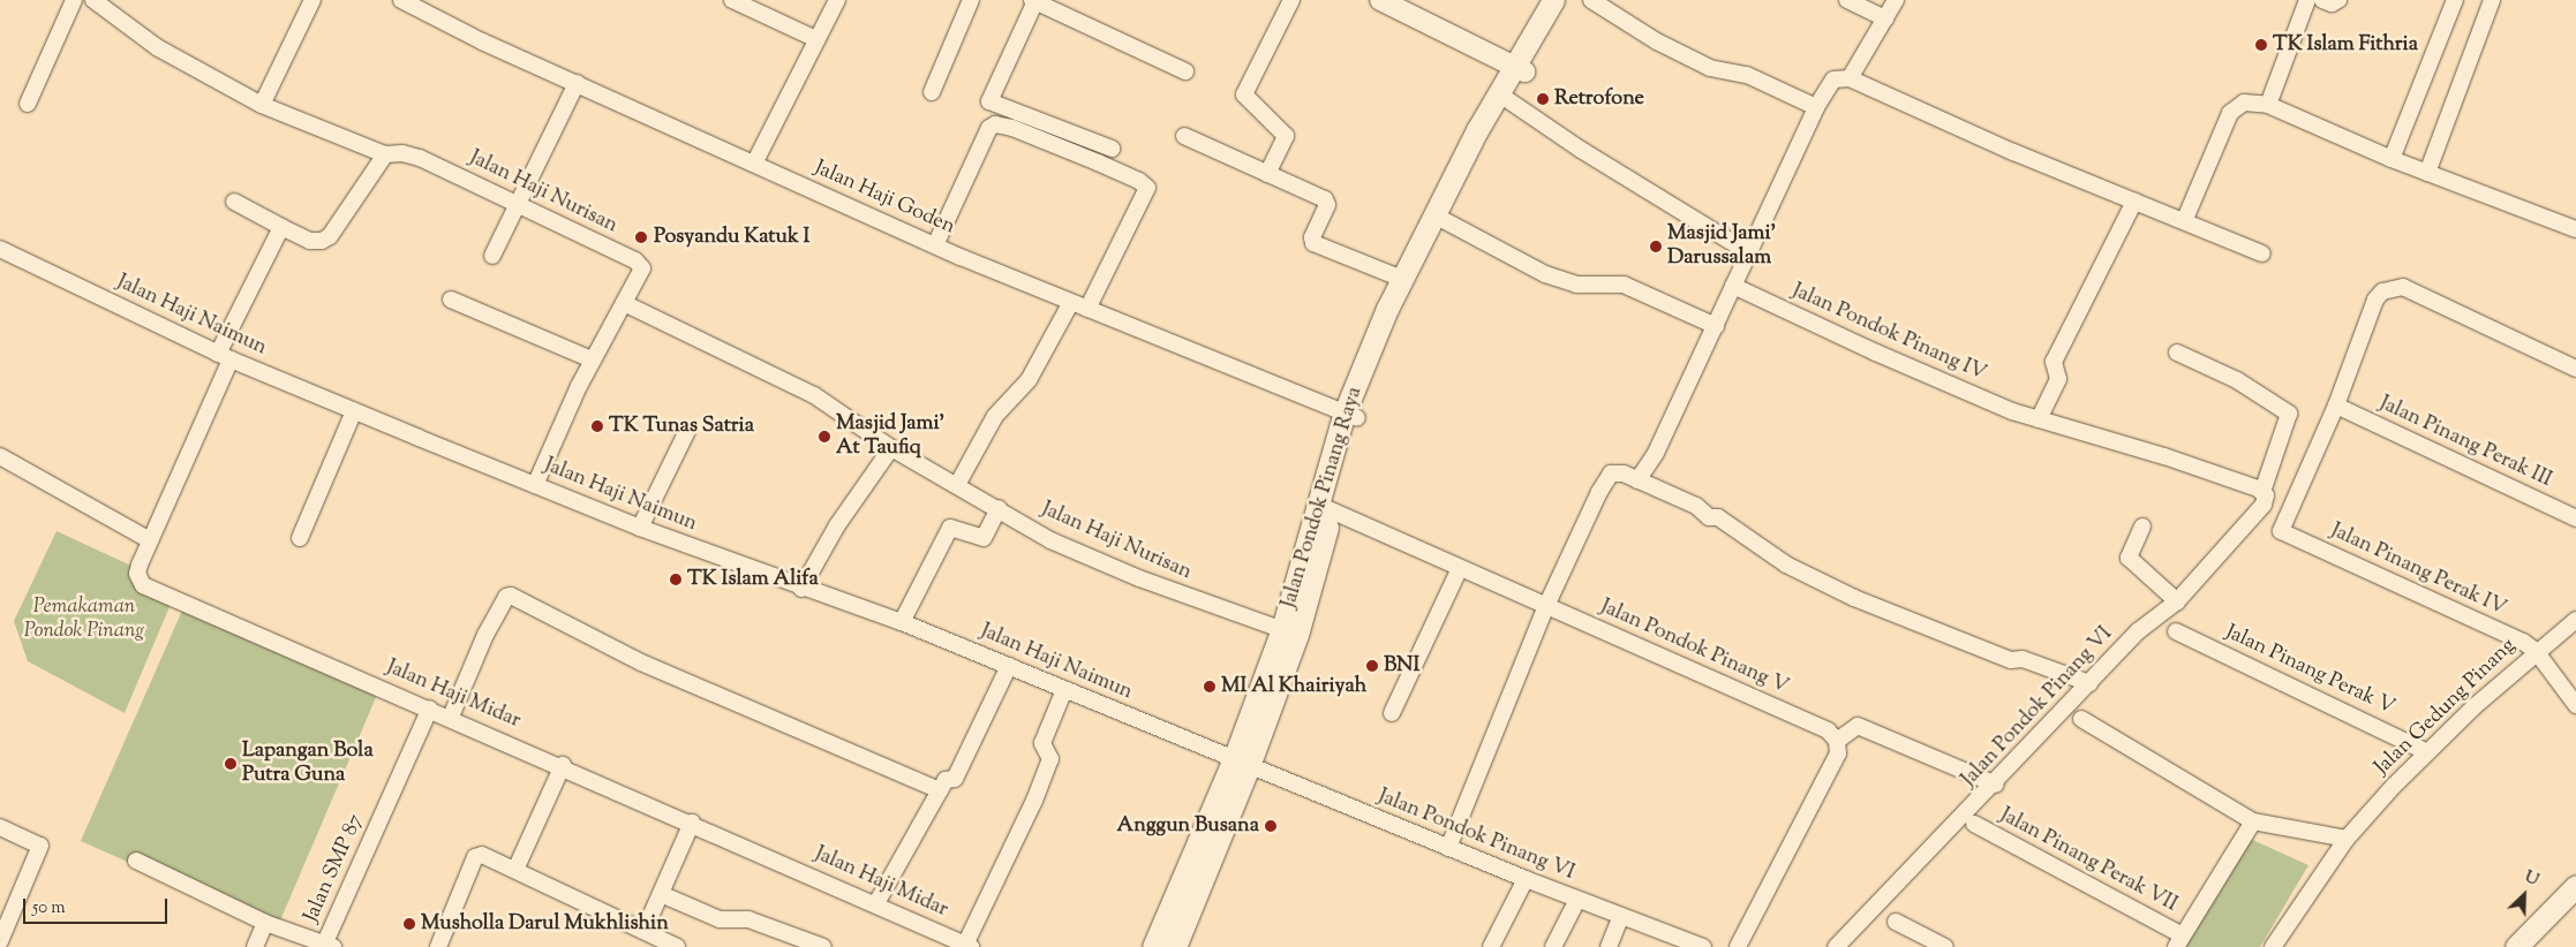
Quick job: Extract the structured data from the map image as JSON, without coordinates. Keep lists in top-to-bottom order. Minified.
{"streets":{"main road":["Jalan Pondok Pinang Raya"],"street":["Jalan Haji Nurisan","Jalan Haji Goden","Jalan Haji Naimun","Jalan Pondok Pinang IV","Jalan Pinang Perak III","Jalan Pinang Perak IV","Jalan Pondok Pinang V","Jalan Pinang Perak V","Jalan Haji Midar","Jalan Pondok Pinang VI","Jalan Gedung Pinang","Jalan Pinang Perak VII","Jalan SMP 87"]},"crossings":[["Jalan Haji Nurisan","Jalan Haji Naimun"],["Jalan Haji Nurisan","Jalan Pondok Pinang Raya"],["Jalan Haji Goden","Jalan Pondok Pinang Raya"],["Jalan Haji Naimun","Jalan Pondok Pinang Raya"],["Jalan Haji Naimun","Jalan Haji Midar"],["Jalan Haji Naimun","Jalan Pondok Pinang VI"],["Jalan Pondok Pinang IV","Jalan Pondok Pinang VI"],["Jalan Pinang Perak III","Jalan Pinang Perak IV"],["Jalan Pondok Pinang Raya","Jalan Pondok Pinang V"],["Jalan Pondok Pinang Raya","Jalan Pondok Pinang VI"],["Jalan Pinang Perak IV","Jalan Gedung Pinang"],["Jalan Pinang Perak V","Jalan Gedung Pinang"],["Jalan Haji Midar","Jalan SMP 87"]],"parks":["Pemakaman Pondok Pinang"],"places":["TK Islam Fithria","Retrofone","Posyandu Katuk I","Masjid Jami' Darussalam","TK Tunas Satria","Masjid Jami' At Taufiq","TK Islam Alifa","BNI","MI Al Khairiyah","Lapangan Bola Putra Guna","Anggun Busana","Musholla Darul Mukhlishin"],"scale_bar":"50 m","north":"top right"}
